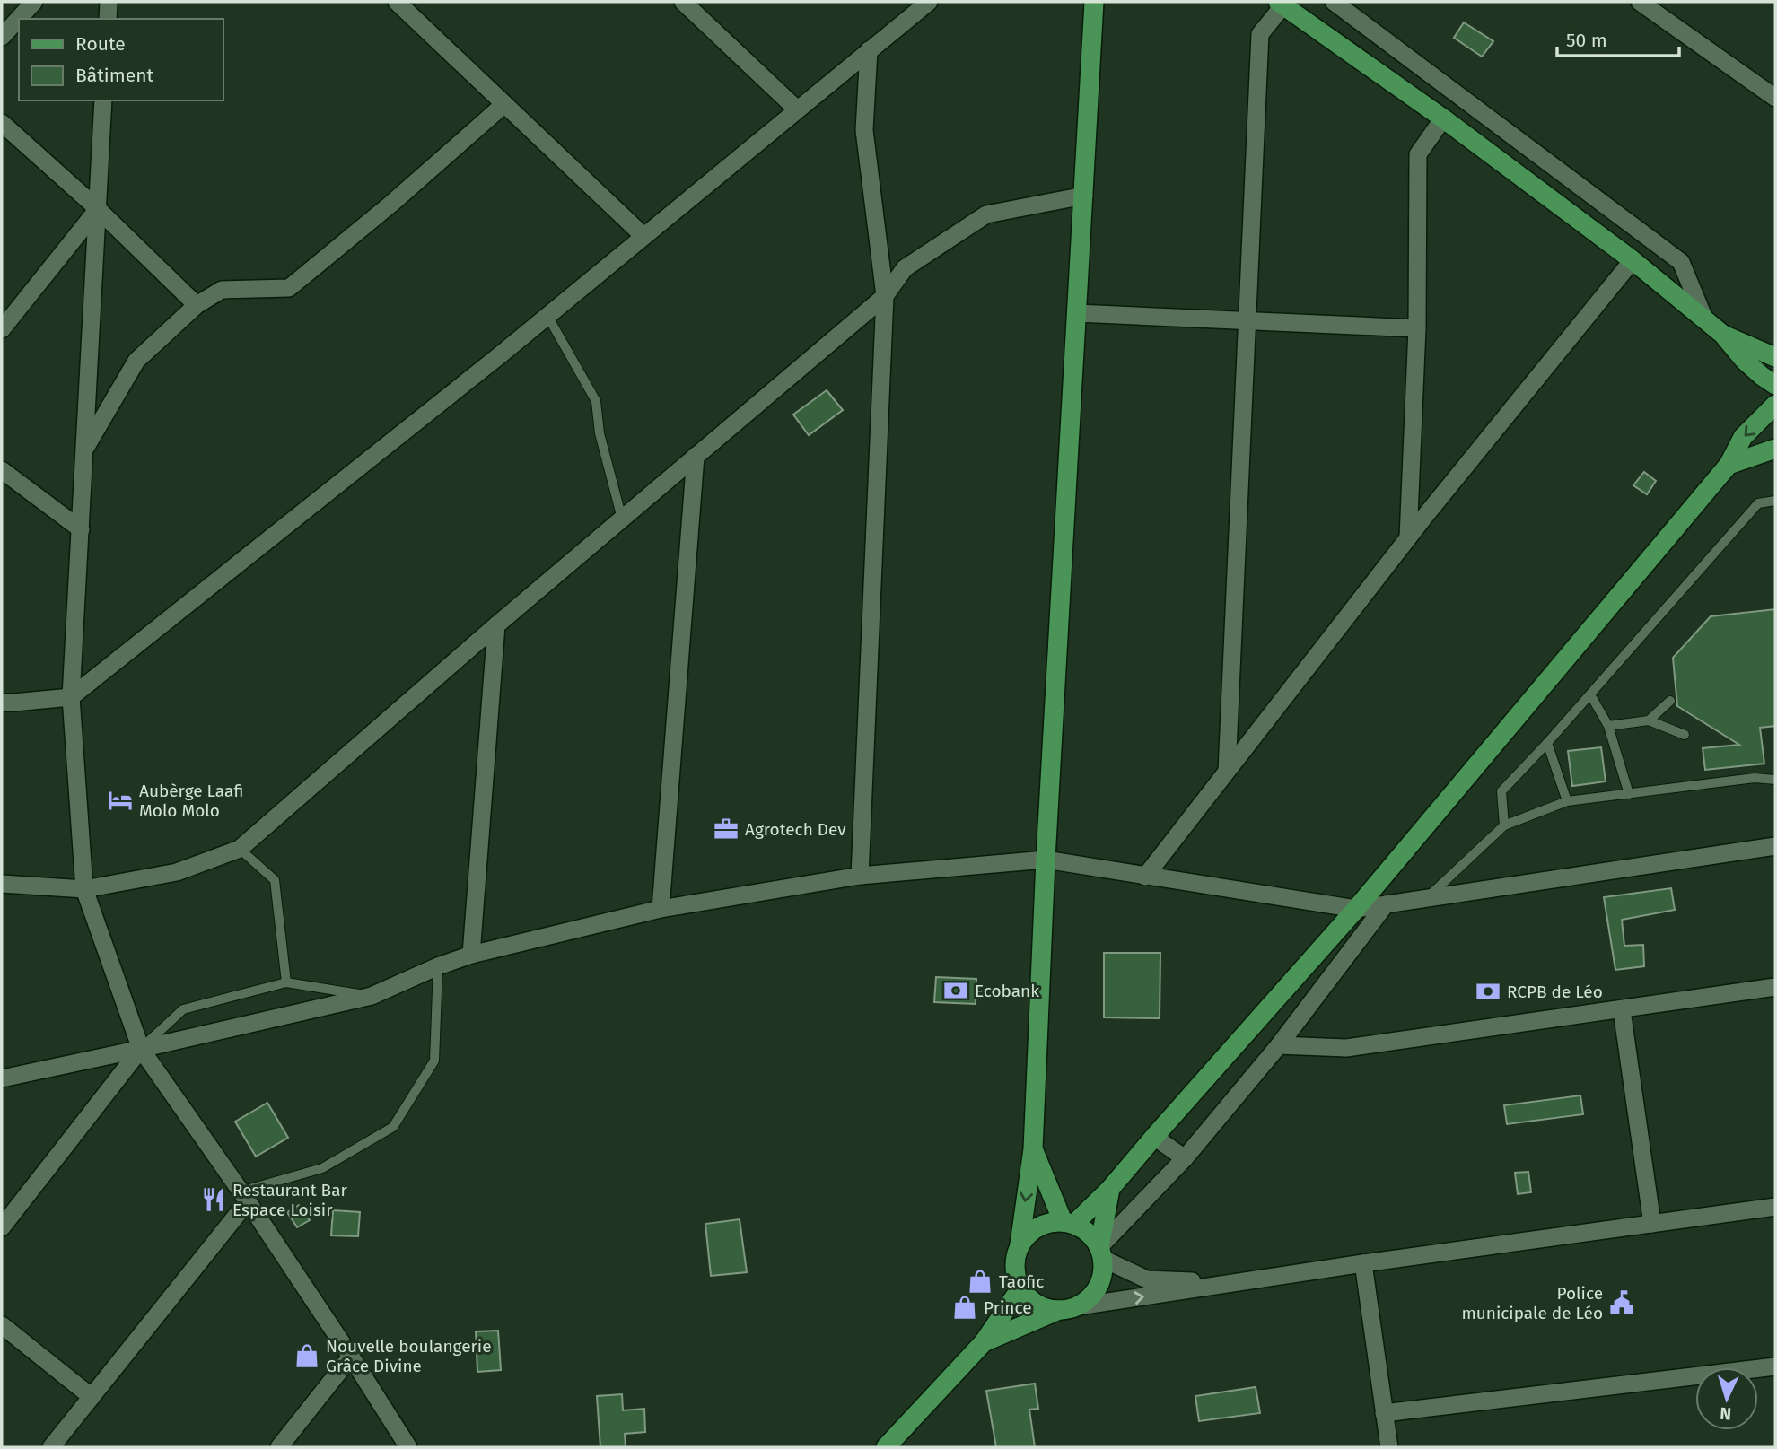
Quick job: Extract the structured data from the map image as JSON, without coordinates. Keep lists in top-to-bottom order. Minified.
{"places":{"hotel":["Aubèrge Laafi Molo Molo"],"office":["Agrotech Dev"],"bank":["Ecobank","RCPB de Léo"],"restaurant":["Restaurant Bar Espace Loisir"],"shop":["Taofic","Prince","Nouvelle boulangerie Grâce Divine"],"public building":["Police municipale de Léo"]},"legend":["Route","Bâtiment"],"scale_bar":"50 m","north":"bottom"}
